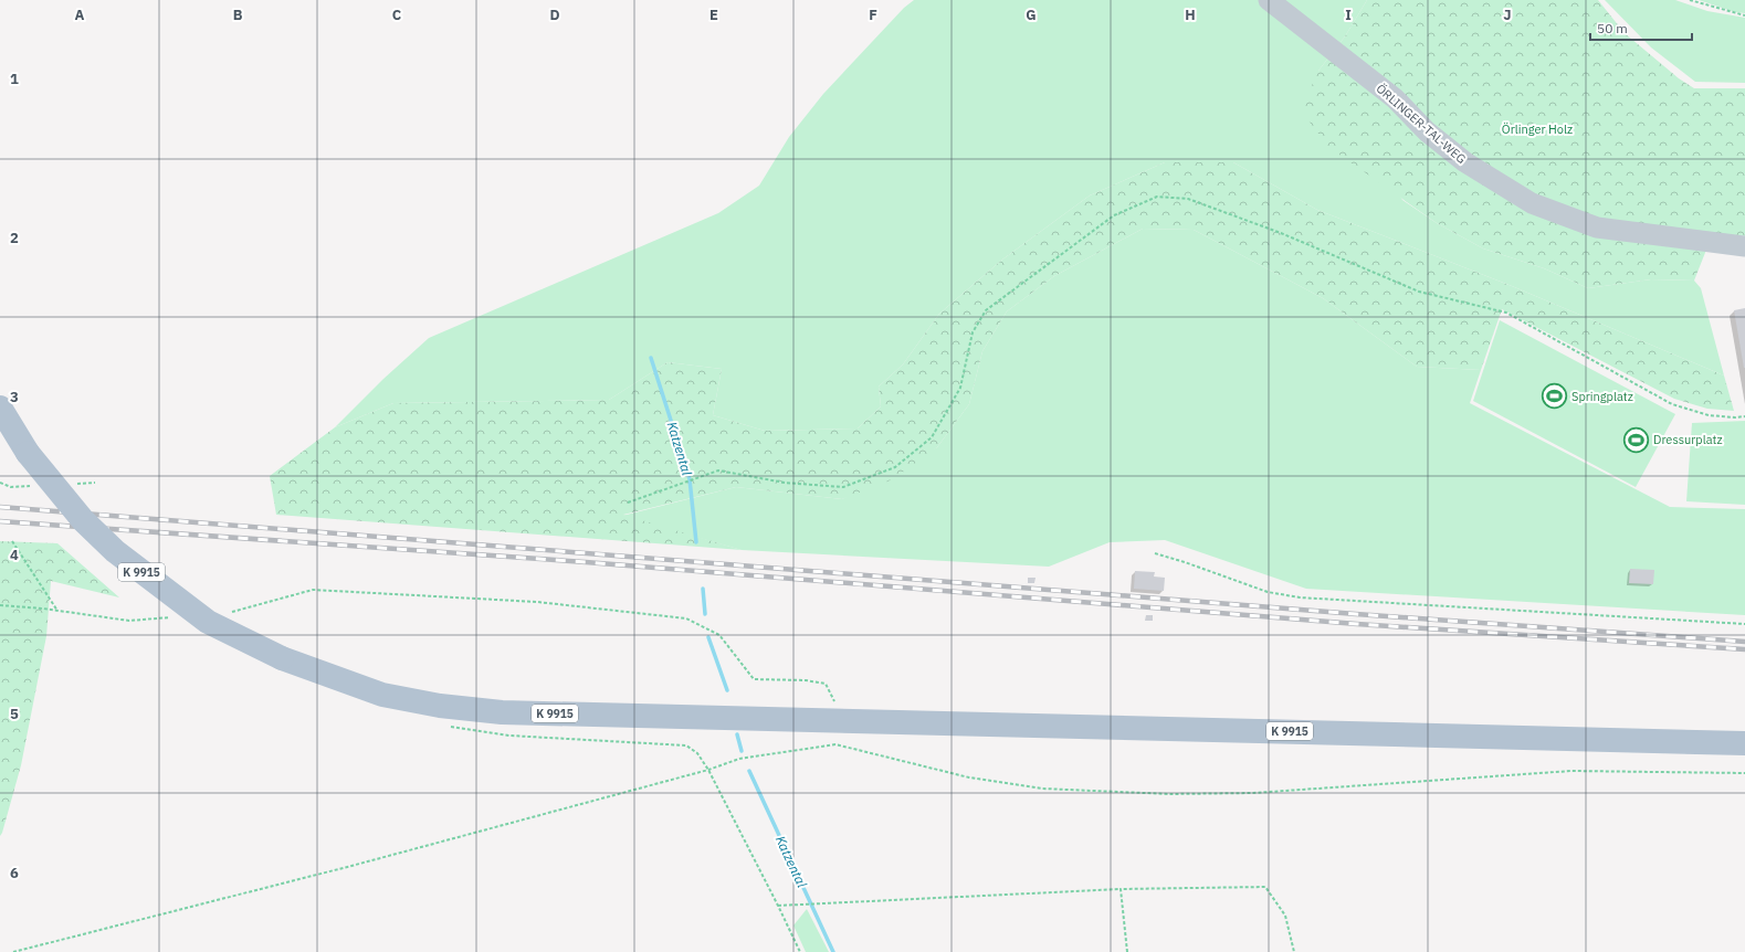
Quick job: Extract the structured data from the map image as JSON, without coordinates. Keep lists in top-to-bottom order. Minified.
{"streets":{"main road":["K 9915"],"street":["ÖRLINGER-TAL-WEG"]},"water":["Katzental"],"parks":["Örlinger Holz"],"places":{"sports":["Springplatz","Dressurplatz"]},"scale_bar":"50 m","grid":{"columns":["A","B","C","D","E","F","G","H","I","J"],"rows":["1","2","3","4","5","6"]}}
